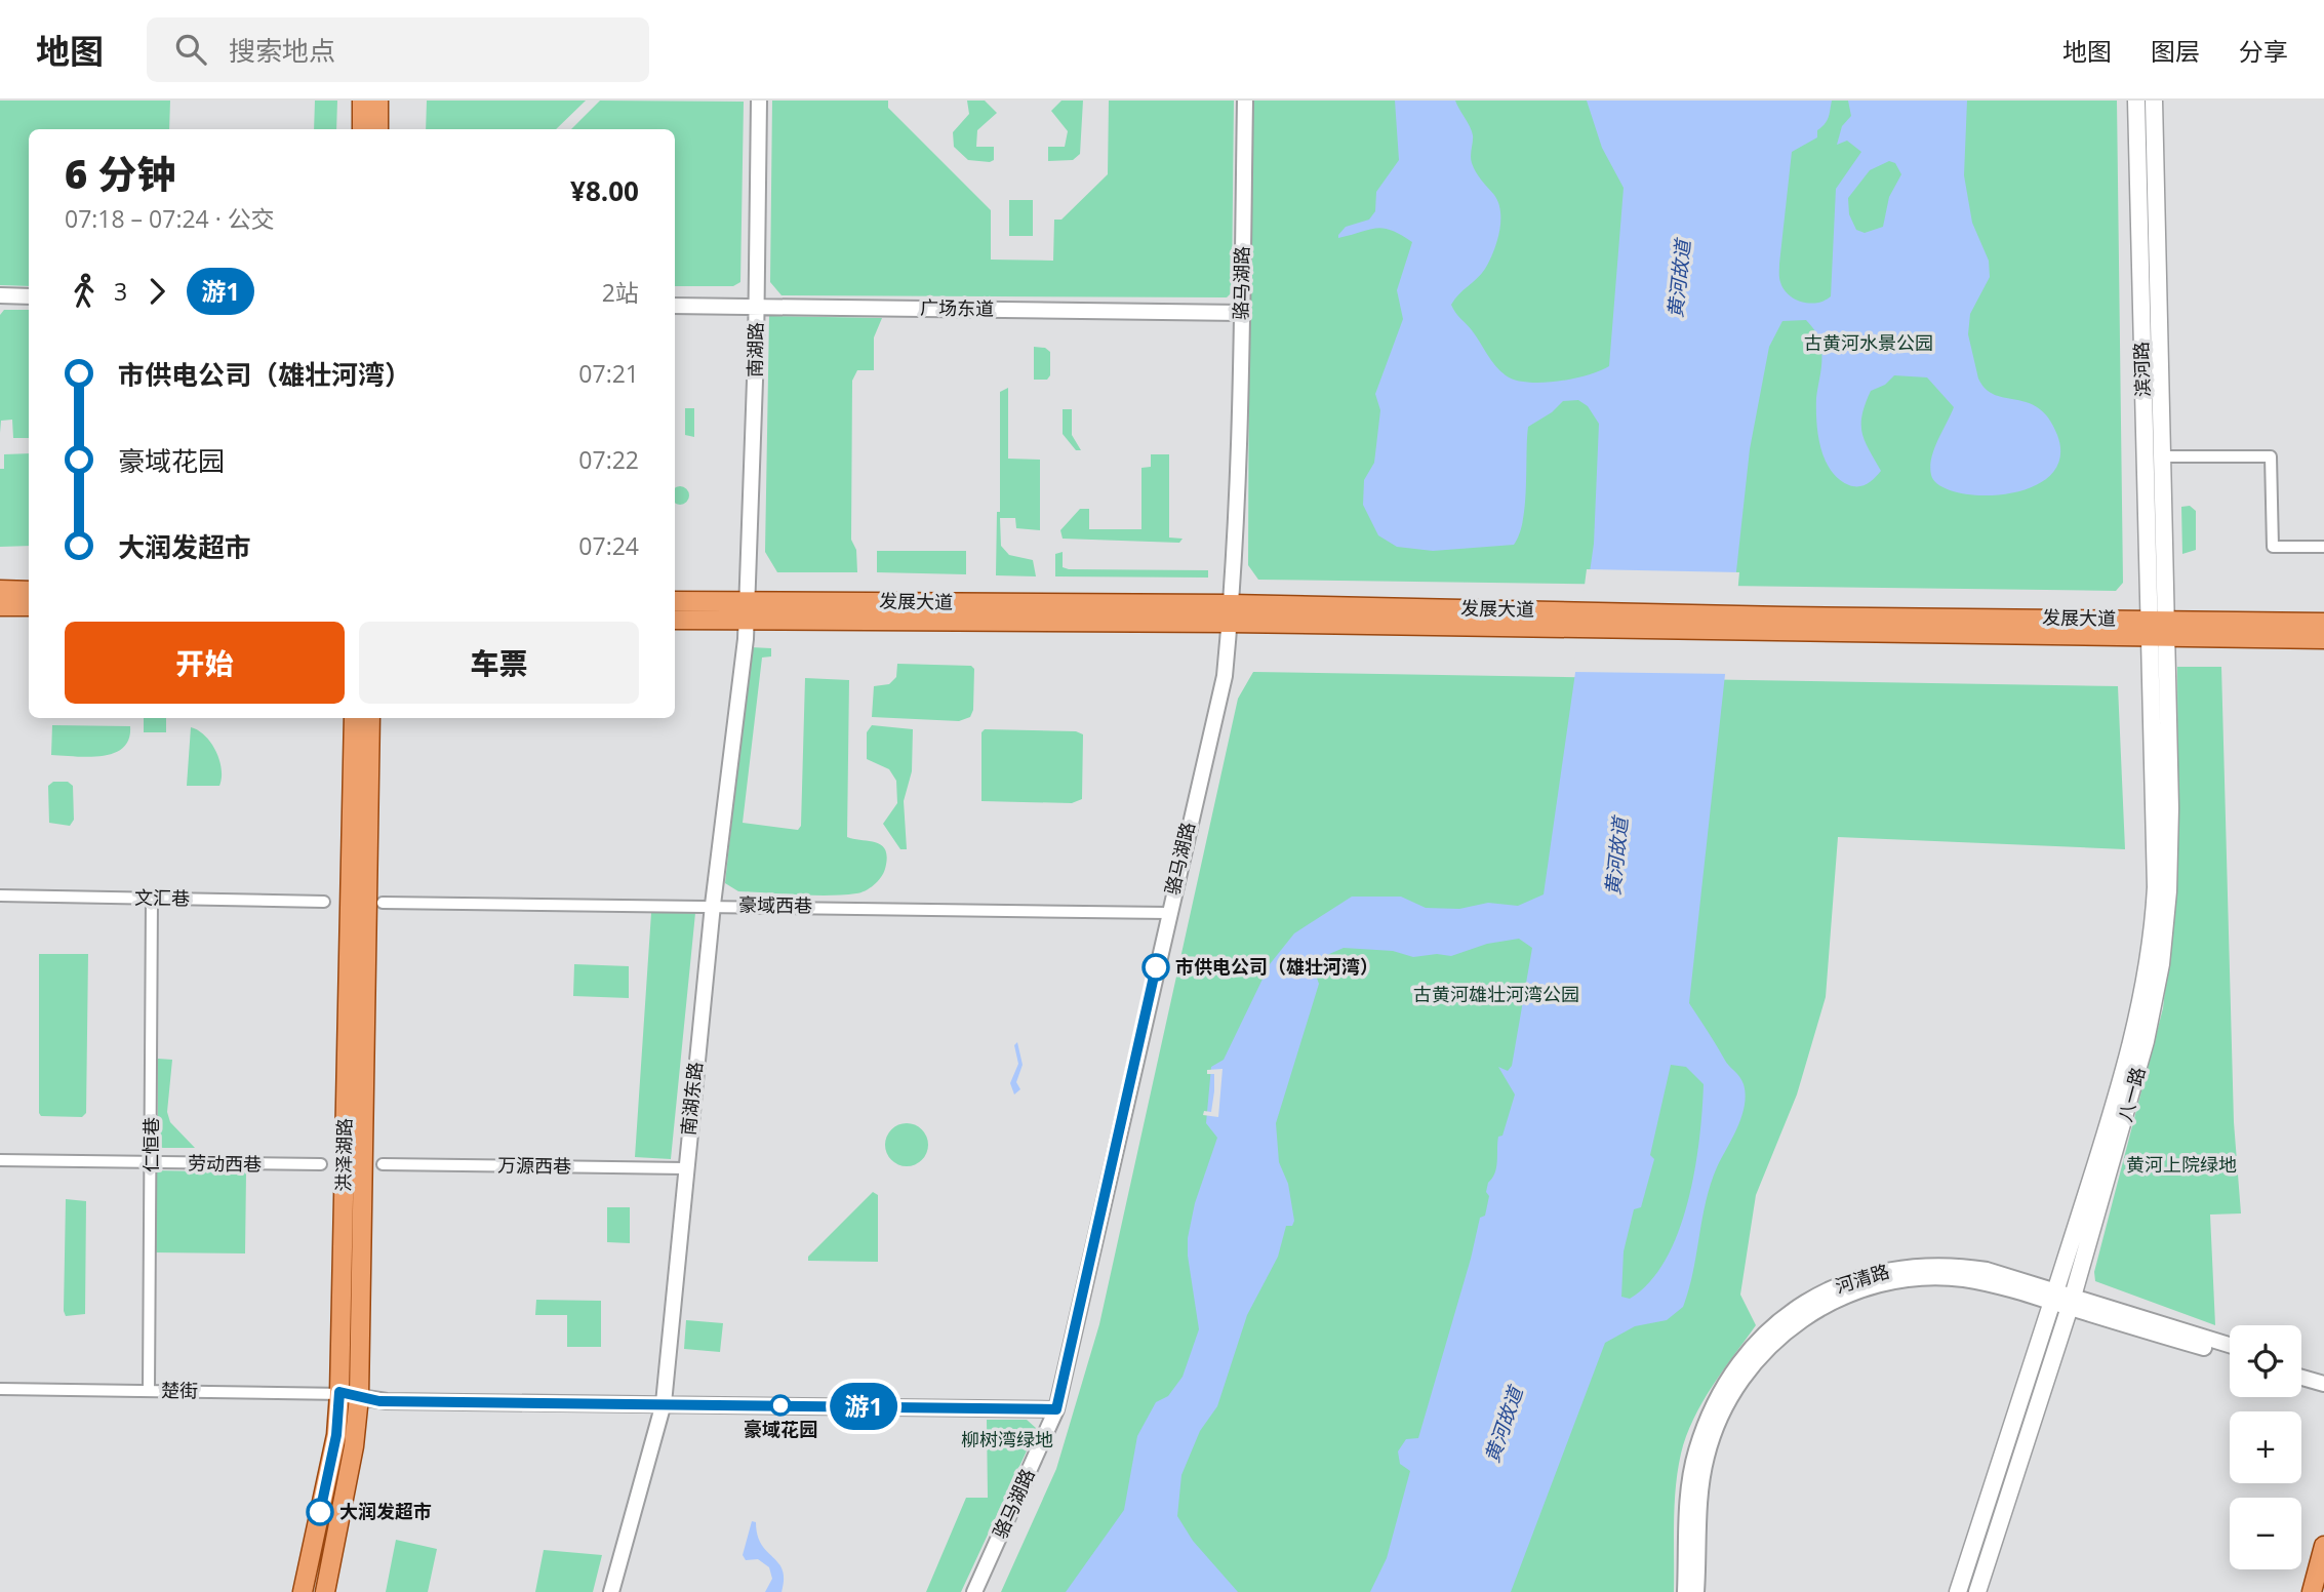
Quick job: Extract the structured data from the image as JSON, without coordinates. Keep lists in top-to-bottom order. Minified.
{"streets":{"main road":["滨河路","发展大道","八一路","洪泽湖路"],"street":["骆马湖路","广场东道","南湖路","文汇巷","豪域西巷","南湖东路","仁恒巷","劳动西巷","万源西巷","河清路","楚街"]},"crossings":[["骆马湖路","广场东道"],["骆马湖路","发展大道"],["骆马湖路","豪域西巷"],["广场东道","南湖路"],["南湖路","发展大道"],["南湖路","南湖东路"],["滨河路","发展大道"],["滨河路","八一路"],["发展大道","八一路"],["发展大道","南湖东路"],["文汇巷","仁恒巷"],["豪域西巷","南湖东路"],["八一路","河清路"],["南湖东路","万源西巷"],["仁恒巷","劳动西巷"],["仁恒巷","楚街"],["洪泽湖路","楚街"]],"water":["黄河故道"],"parks":["古黄河水景公园","古黄河雄壮河湾公园","黄河上院绿地","柳树湾绿地"],"places":["市供电公司（雄壮河湾）","豪域花园","大润发超市"],"lines":["bus line 游1"],"page":{"header":"地图","search":"搜索地点","nav":["地图","图层","分享"],"on_map":"游1","heading":["6 分钟","07:18 – 07:24 · 公交","¥8.00"],"legs":["3","游1","2站"],"list":[{"name":"市供电公司（雄壮河湾）","value":"07:21"},{"name":"豪域花园","value":"07:22"},{"name":"大润发超市","value":"07:24"}],"buttons":["开始","车票"],"map_buttons":["+","−"]}}
